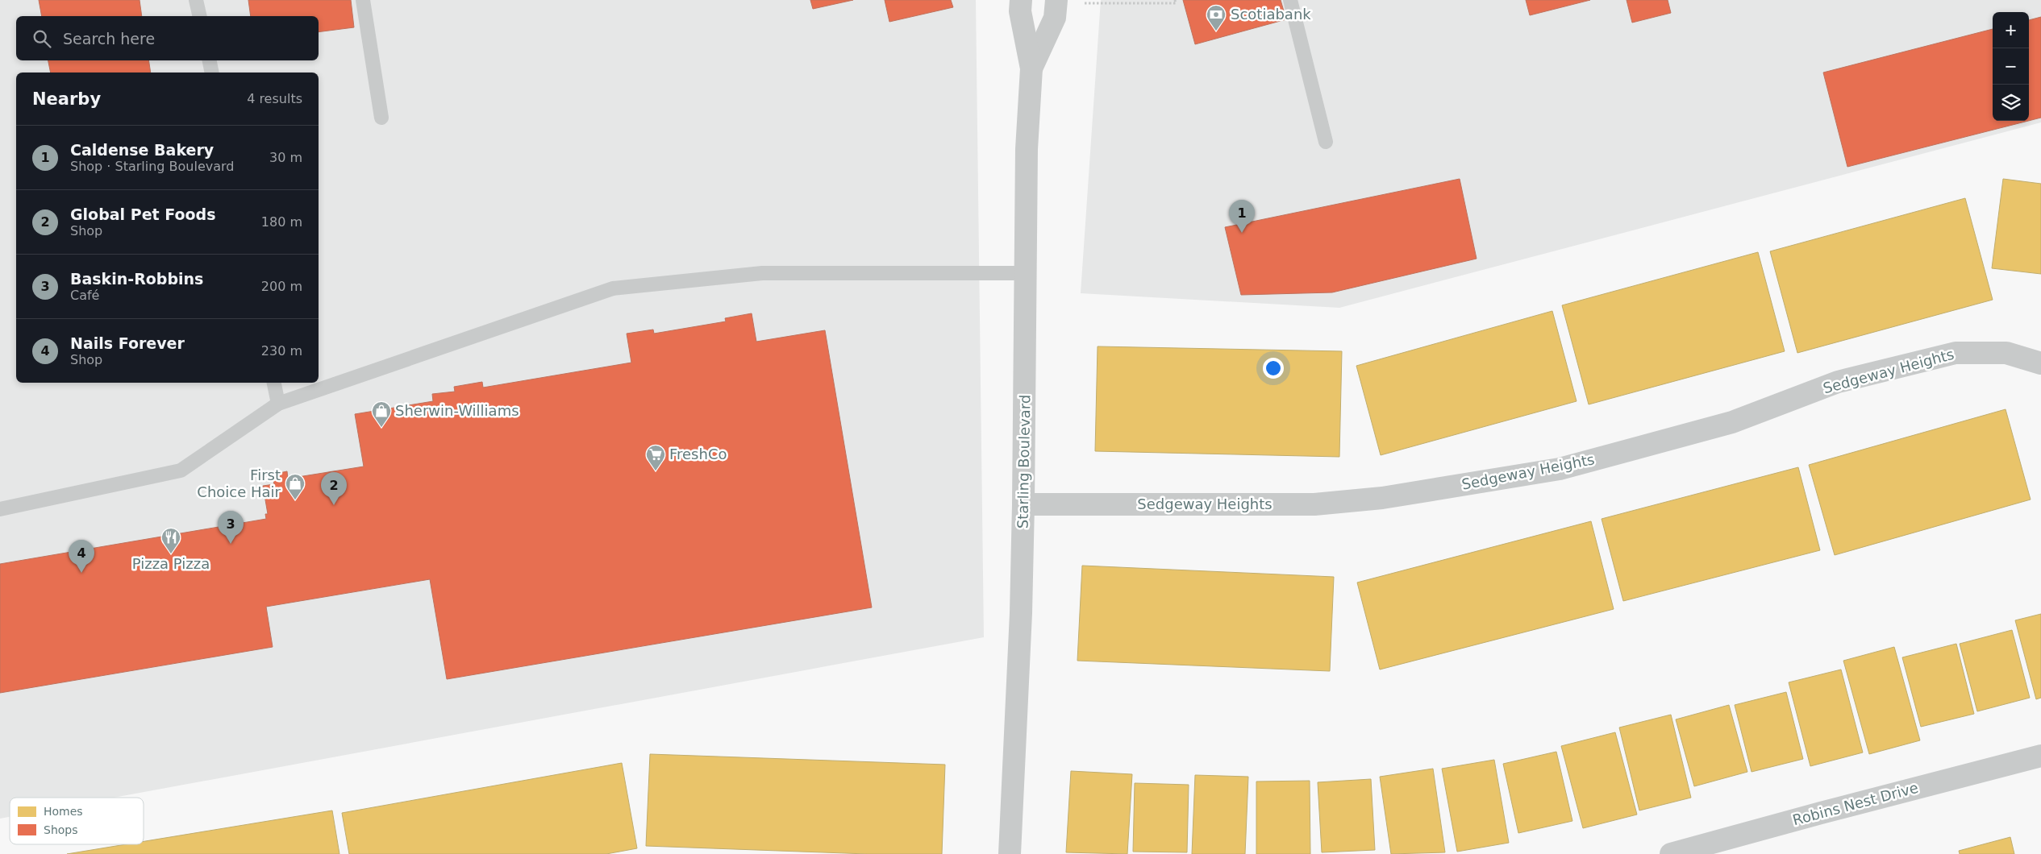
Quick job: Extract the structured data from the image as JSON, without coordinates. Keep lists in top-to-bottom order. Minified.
{"streets":{"street":["Sedgeway Heights","Starling Boulevard","Robins Nest Drive"]},"crossings":[["Sedgeway Heights","Starling Boulevard"]],"places":{"bank":["Scotiabank"],"shop":["Sherwin-Williams","First Choice Hair"],"supermarket":["FreshCo"],"restaurant":["Pizza Pizza"]},"legend":["Homes","Shops"],"page":{"map_buttons":["+","−"],"search":"Search here","heading":["Nearby","4 results"],"list":[{"mark":"1","name":"Caldense Bakery","note":"Shop · Starling Boulevard","value":"30 m"},{"mark":"2","name":"Global Pet Foods","note":"Shop","value":"180 m"},{"mark":"3","name":"Baskin-Robbins","note":"Café","value":"200 m"},{"mark":"4","name":"Nails Forever","note":"Shop","value":"230 m"}],"pins":["1","2","3","4"]}}
